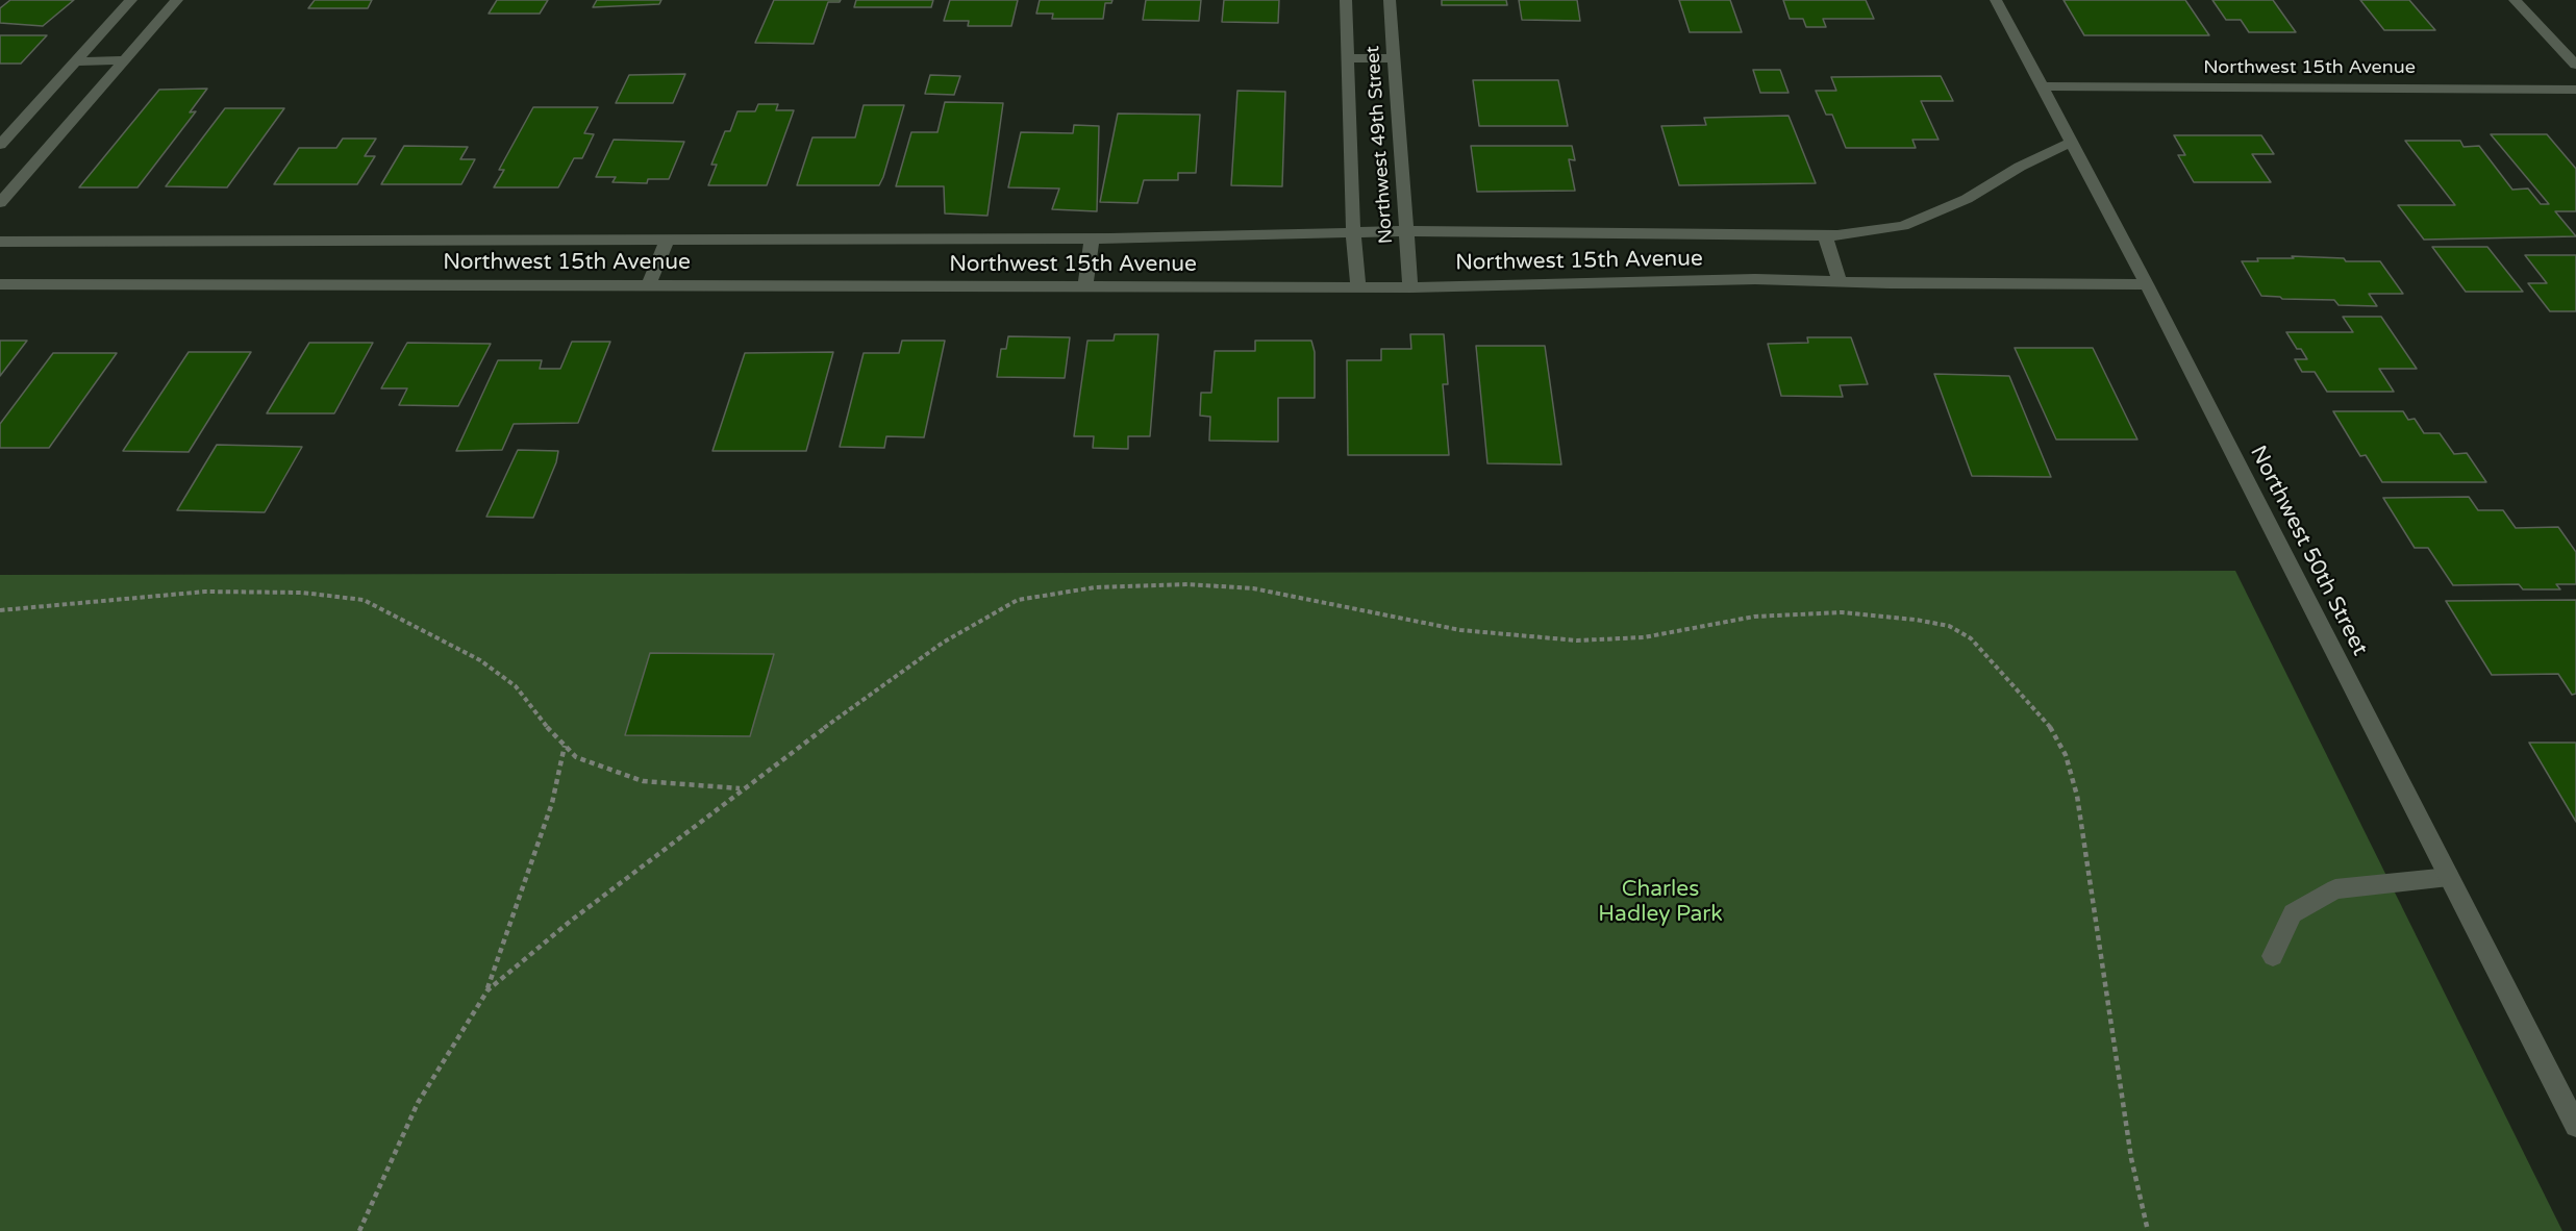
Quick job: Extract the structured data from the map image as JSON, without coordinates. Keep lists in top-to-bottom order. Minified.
{"streets":{"street":["Northwest 15th Avenue","Northwest 49th Street","Northwest 50th Street"]},"crossings":[["Northwest 15th Avenue","Northwest 49th Street"],["Northwest 15th Avenue","Northwest 50th Street"]],"parks":["Charles Hadley Park"]}
